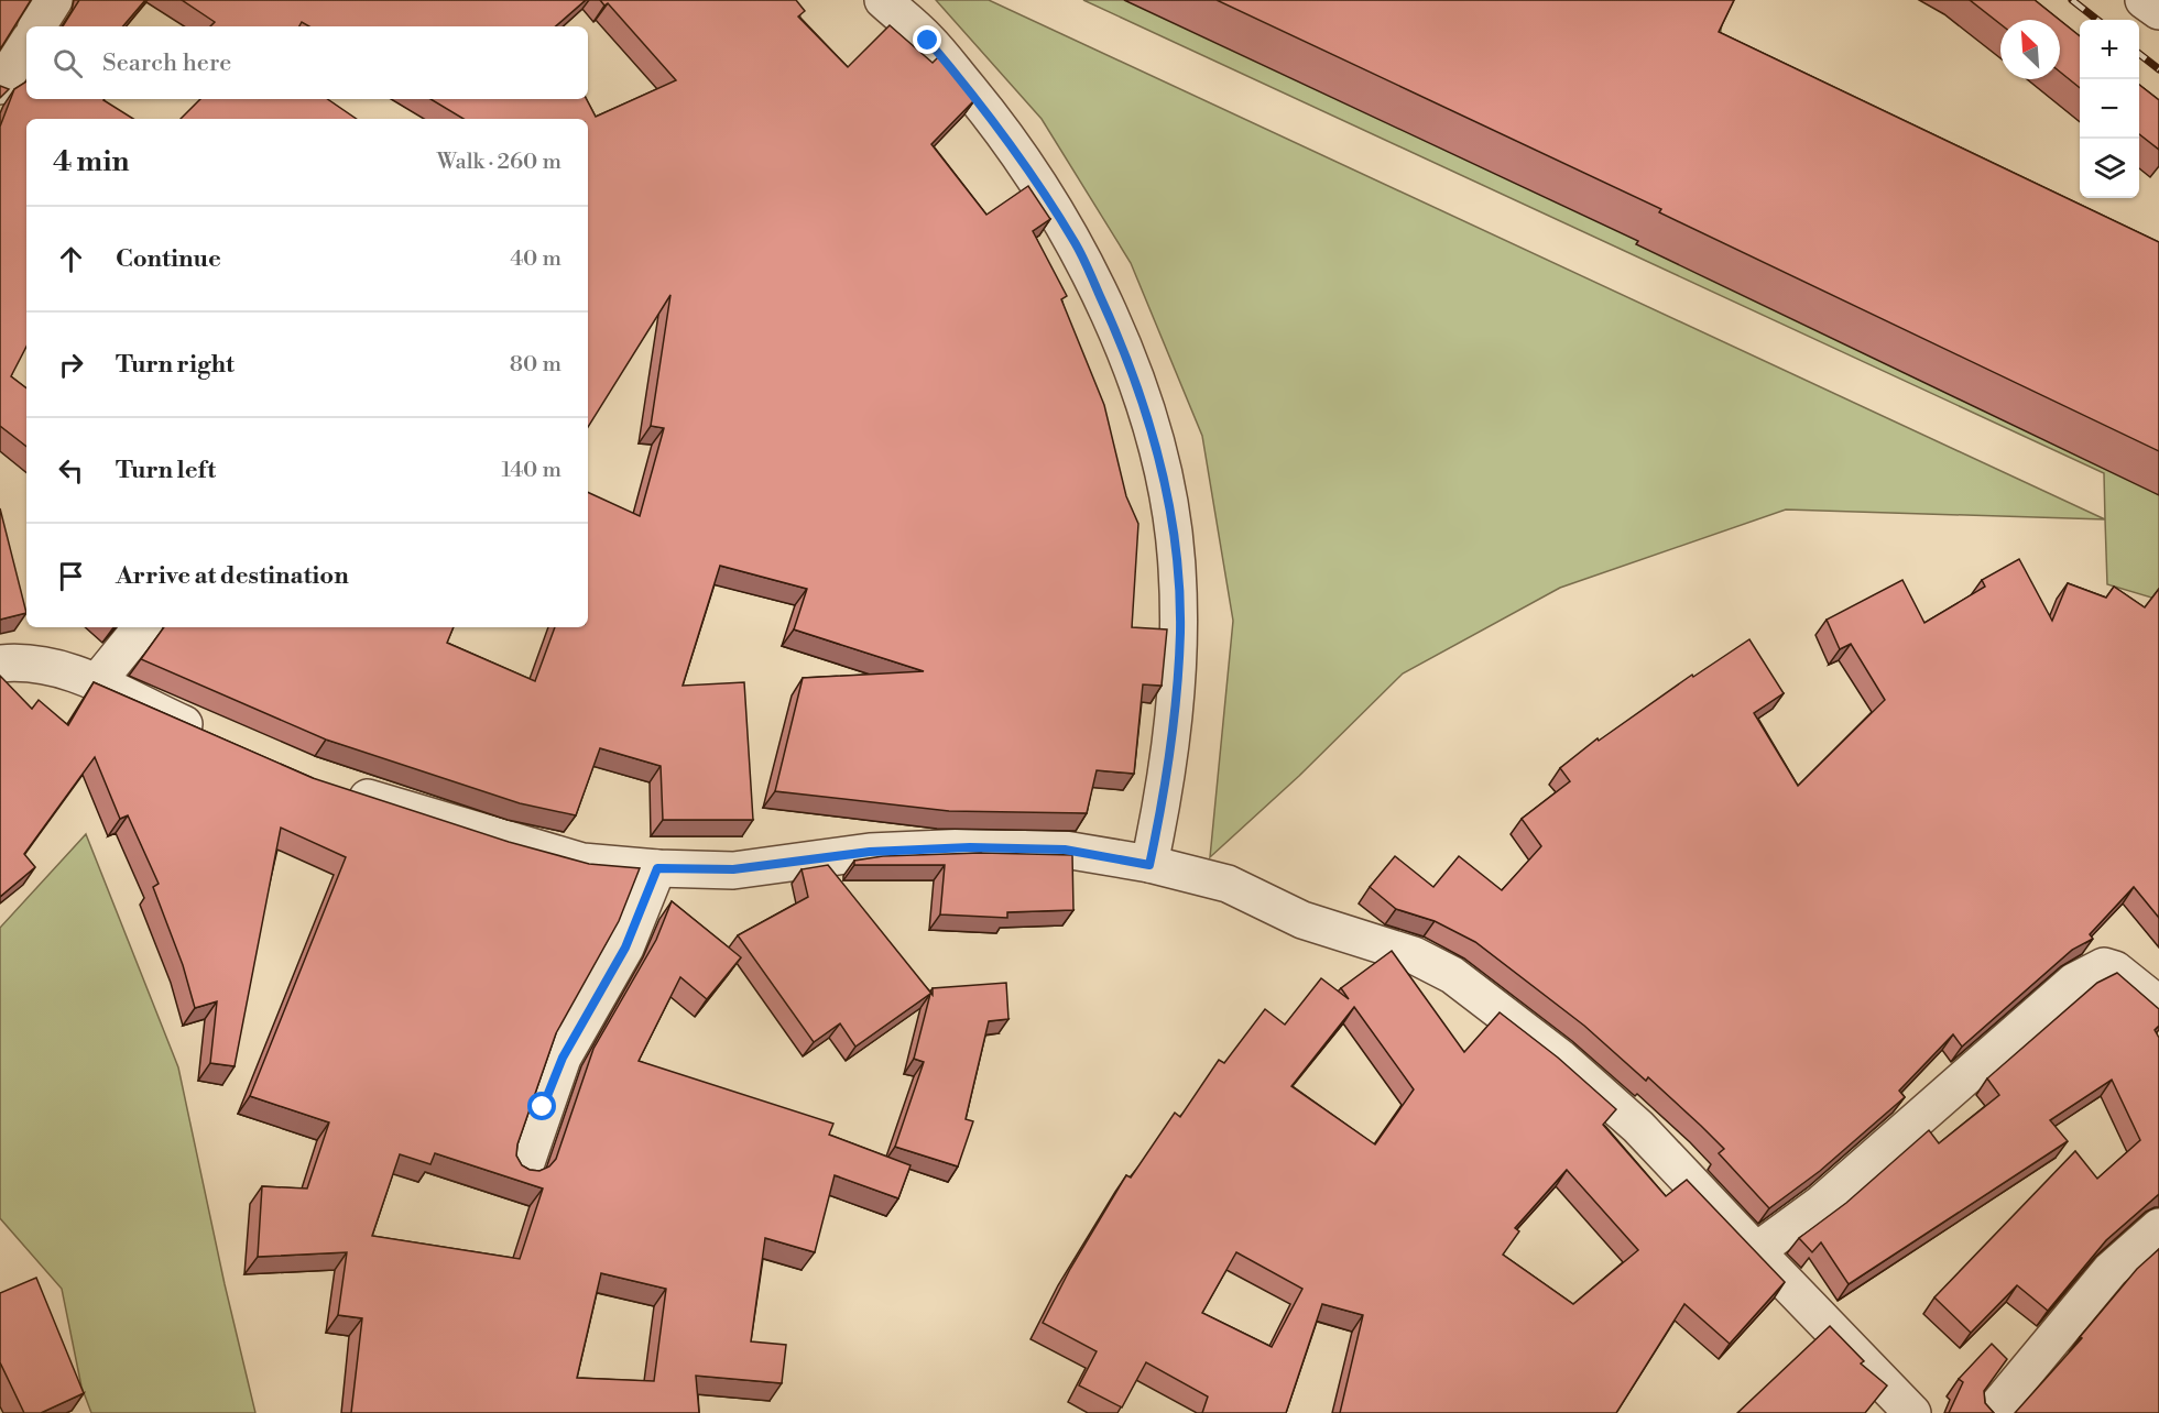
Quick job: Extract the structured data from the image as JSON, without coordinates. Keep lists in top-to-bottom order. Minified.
{"north":"top left","page":{"map_buttons":["+","−"],"search":"Search here","heading":["4 min","Walk · 260 m"],"list":[["Continue","40 m"],["Turn right","80 m"],["Turn left","140 m"],"Arrive at destination"]}}
